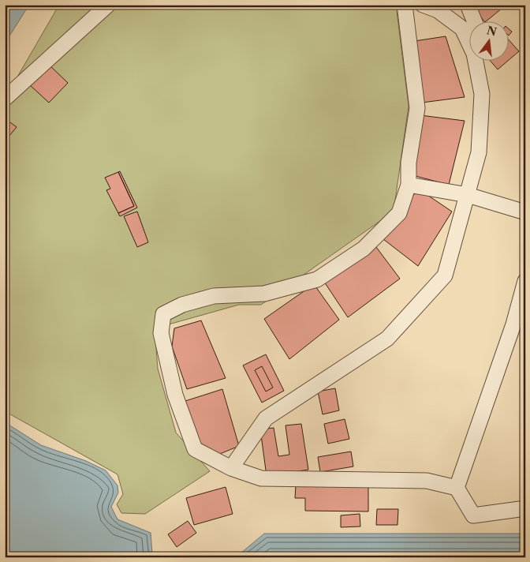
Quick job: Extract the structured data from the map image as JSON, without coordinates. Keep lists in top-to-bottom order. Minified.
{"north":"top"}
